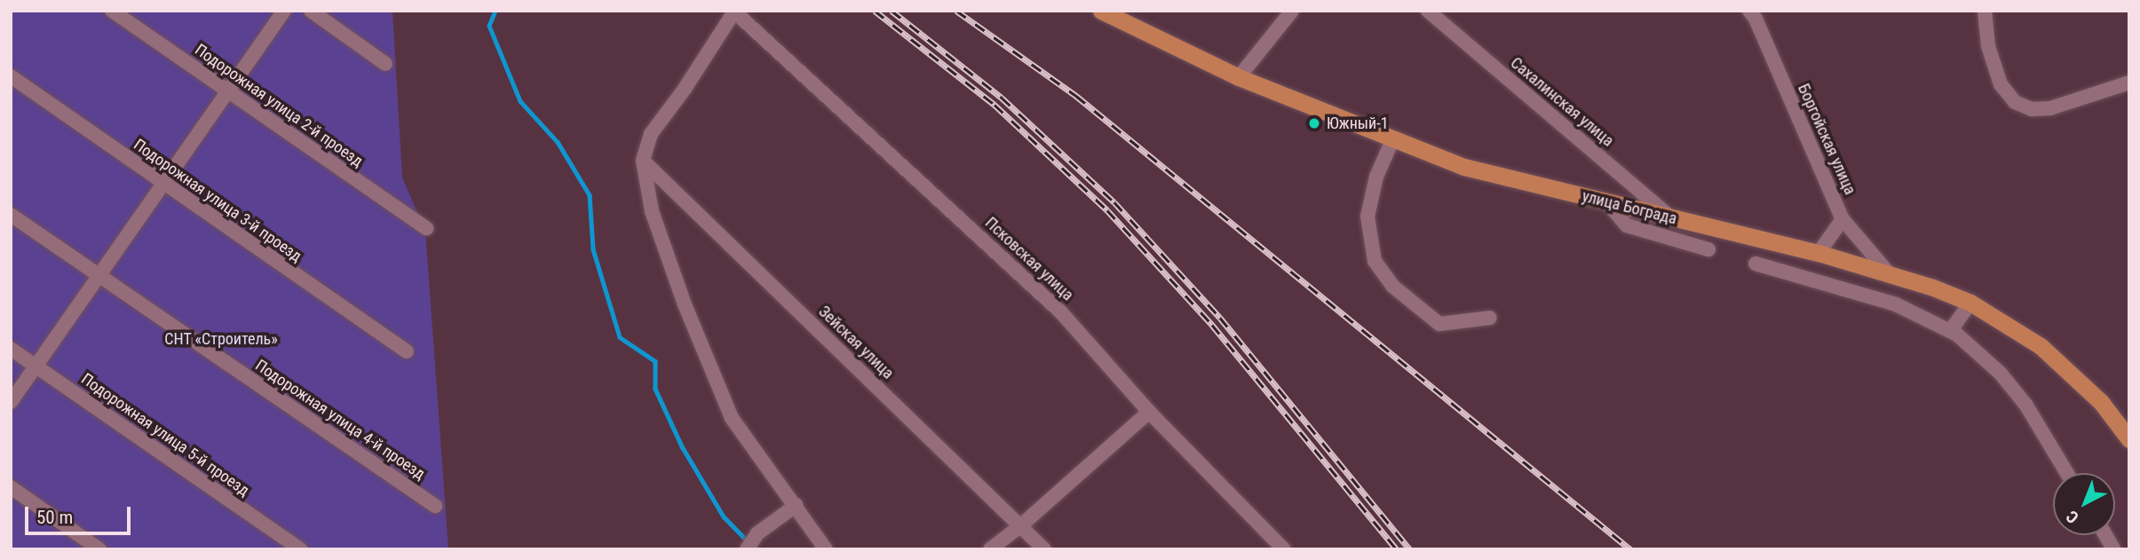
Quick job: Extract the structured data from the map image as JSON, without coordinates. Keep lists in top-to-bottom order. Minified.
{"streets":{"main road":["улица Бограда"],"street":["Сахалинская улица","Подорожная улица 2-й проезд","Боргойская улица","Подорожная улица 3-й проезд","Псковская улица","Зейская улица","Подорожная улица 4-й проезд","Подорожная улица 5-й проезд"]},"crossings":[["Сахалинская улица","улица Бограда"],["Боргойская улица","улица Бограда"]],"parks":["СНТ «Строитель»"],"places":["Южный-1"],"scale_bar":"50 m","north":"bottom left"}
